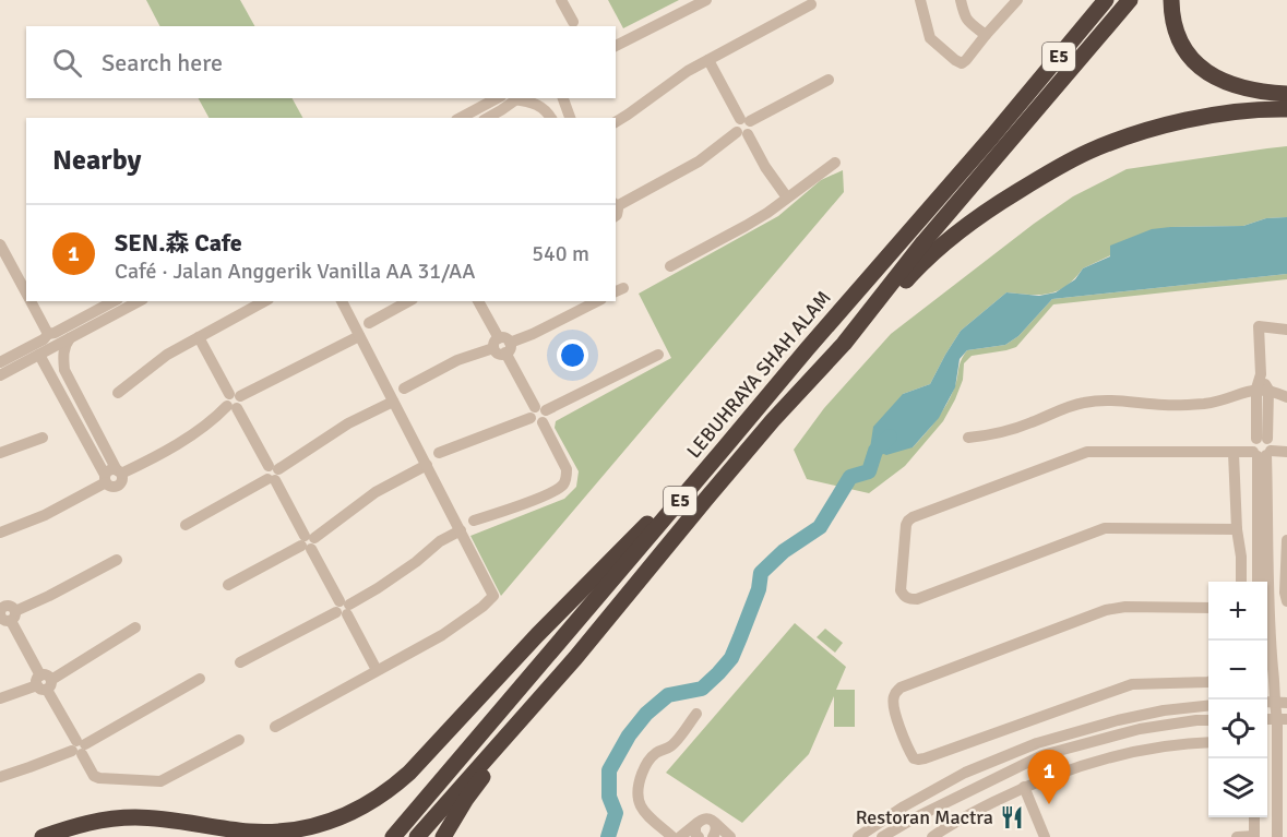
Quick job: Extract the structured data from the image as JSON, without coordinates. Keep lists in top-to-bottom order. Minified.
{"streets":{"highway":["E5","LEBUHRAYA SHAH ALAM"]},"places":{"restaurant":["Restoran Mactra"]},"page":{"search":"Search here","heading":"Nearby","list":[{"mark":"1","name":"SEN.森 Cafe","note":"Café · Jalan Anggerik Vanilla AA 31/AA","value":"540 m"}],"map_buttons":["+","−"],"pins":"1"}}
